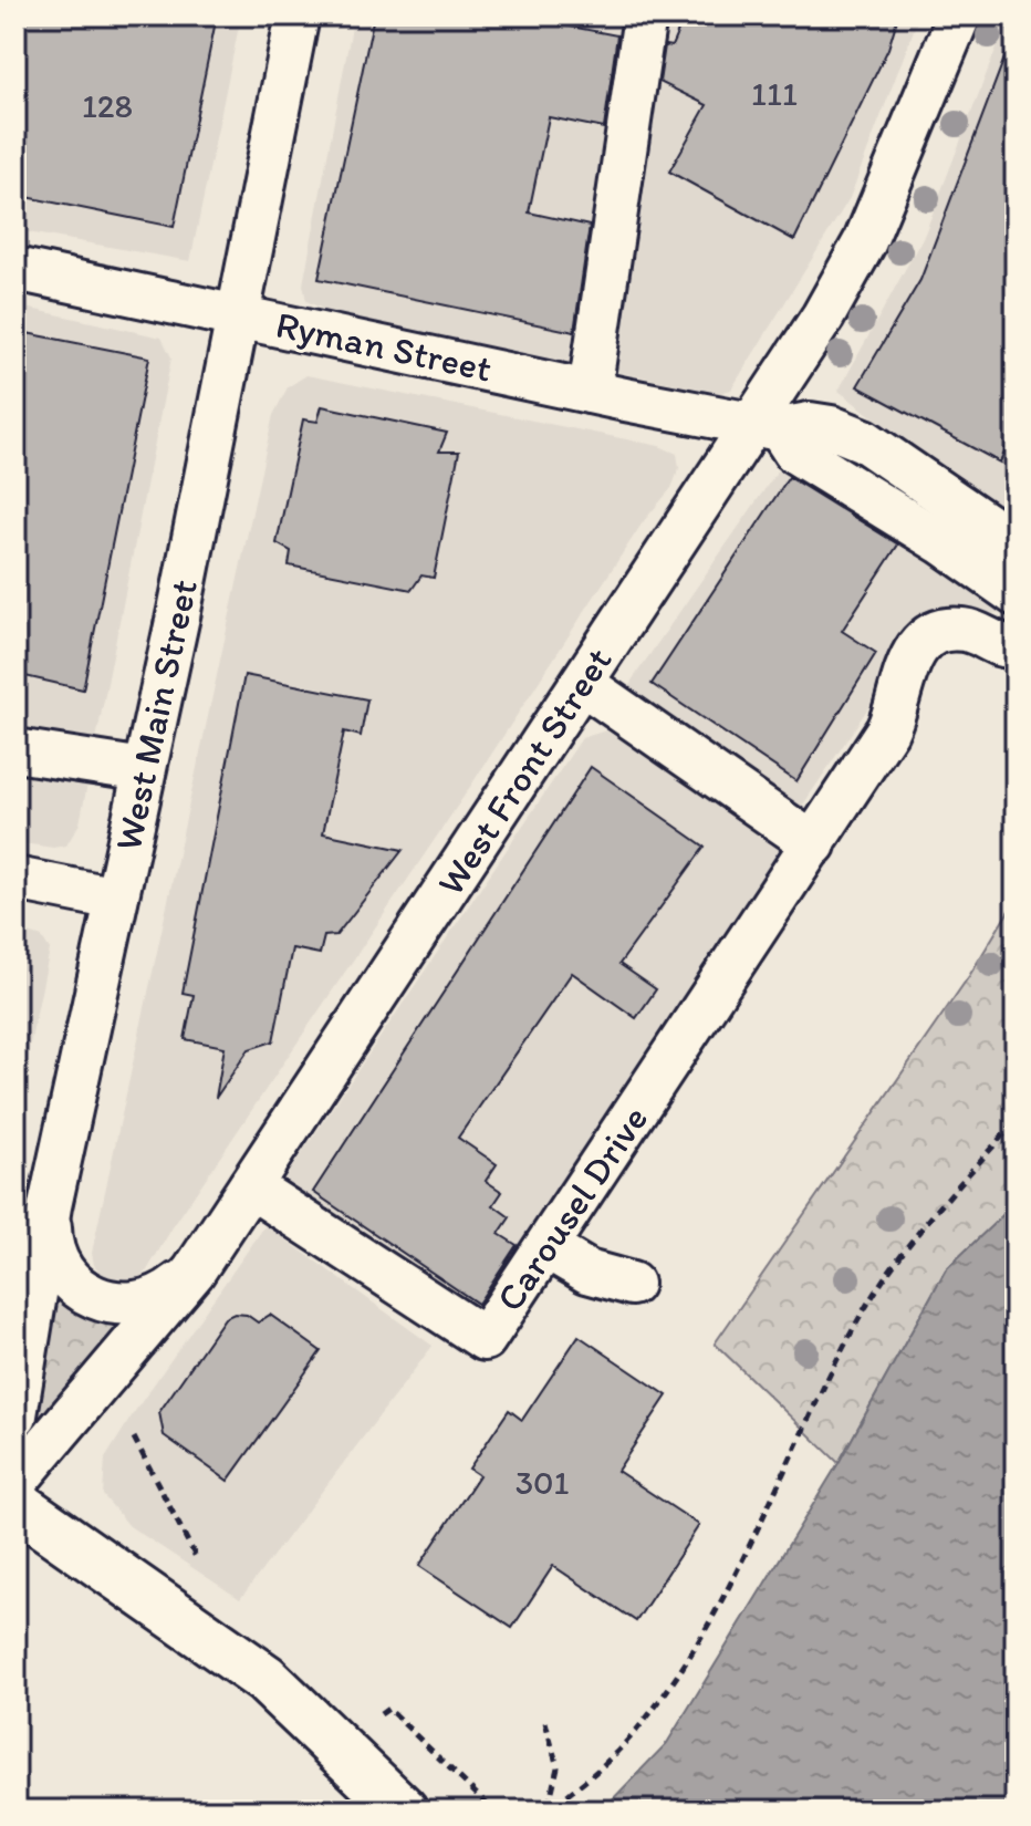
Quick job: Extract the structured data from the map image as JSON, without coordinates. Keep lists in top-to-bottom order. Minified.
{"streets":{"street":["Ryman Street","West Main Street","West Front Street","Carousel Drive"]},"crossings":[["Ryman Street","West Main Street"],["Ryman Street","West Front Street"],["West Front Street","Carousel Drive"]],"house_numbers":["111","128","301"]}
